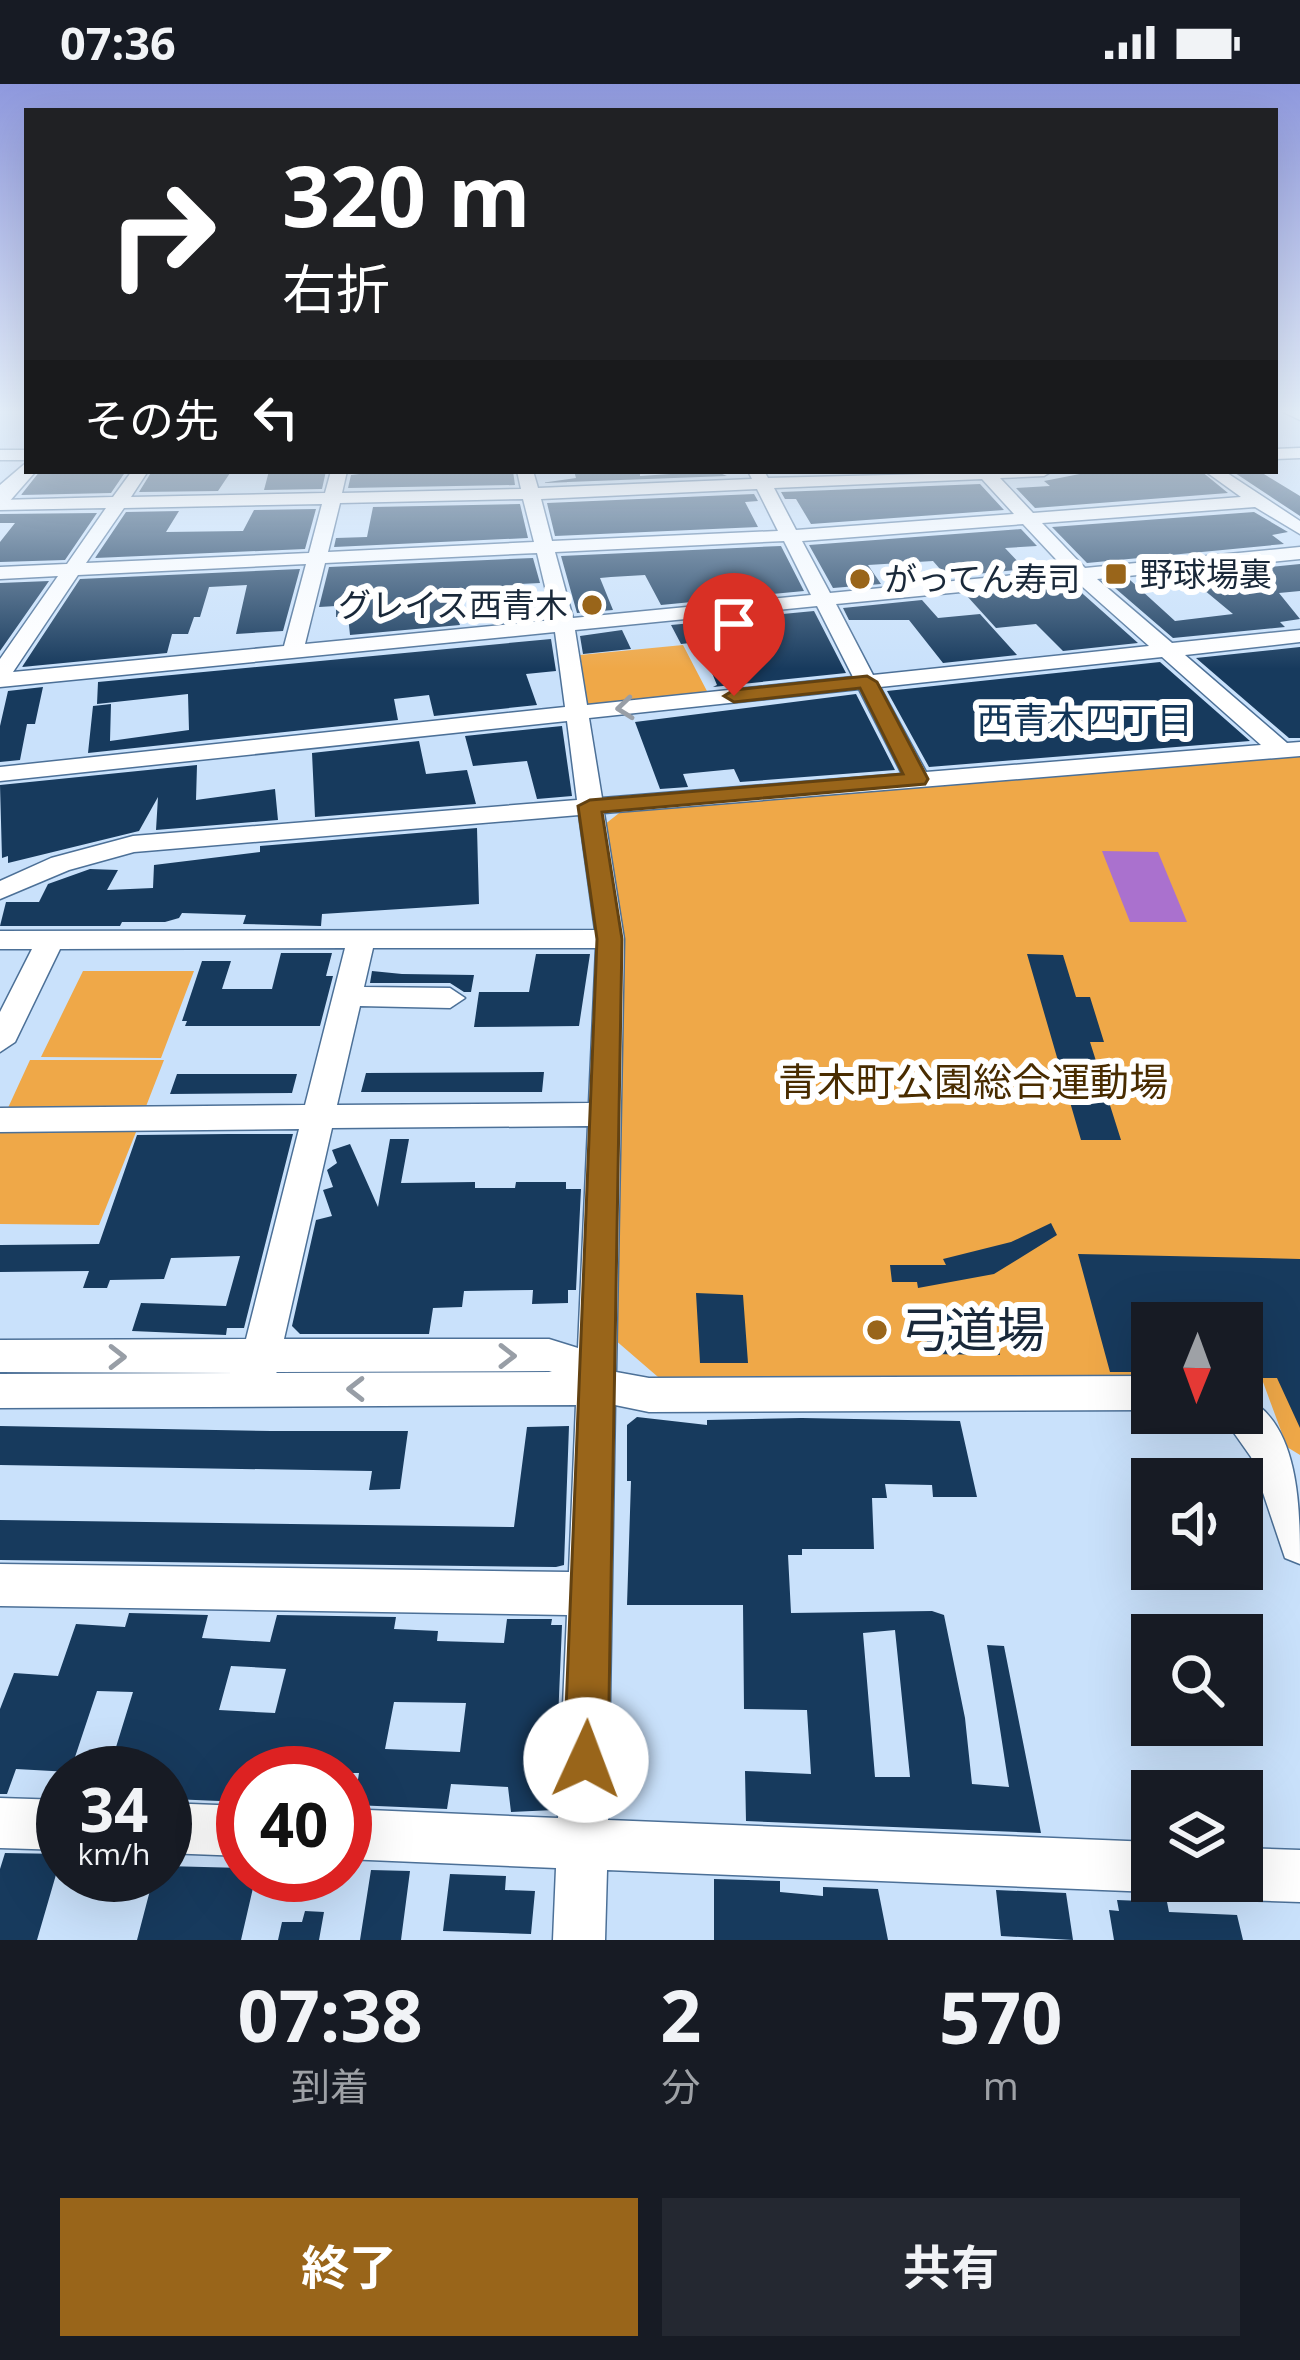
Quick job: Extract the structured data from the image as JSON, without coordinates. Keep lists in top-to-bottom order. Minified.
{"districts":["西青木四丁目"],"parks":["青木町公園総合運動場"],"places":{"transit":["野球場裏"],"other":["がってん寿司","グレイス西青木","弓道場"]},"north":"bottom","page":{"status":"07:36","turn":["320 m","右折"],"then":"その先","speed":"34 km/h","limit":"40","eta":["07:38","到着","2","分","570","m"],"buttons":["終了","共有"]}}
